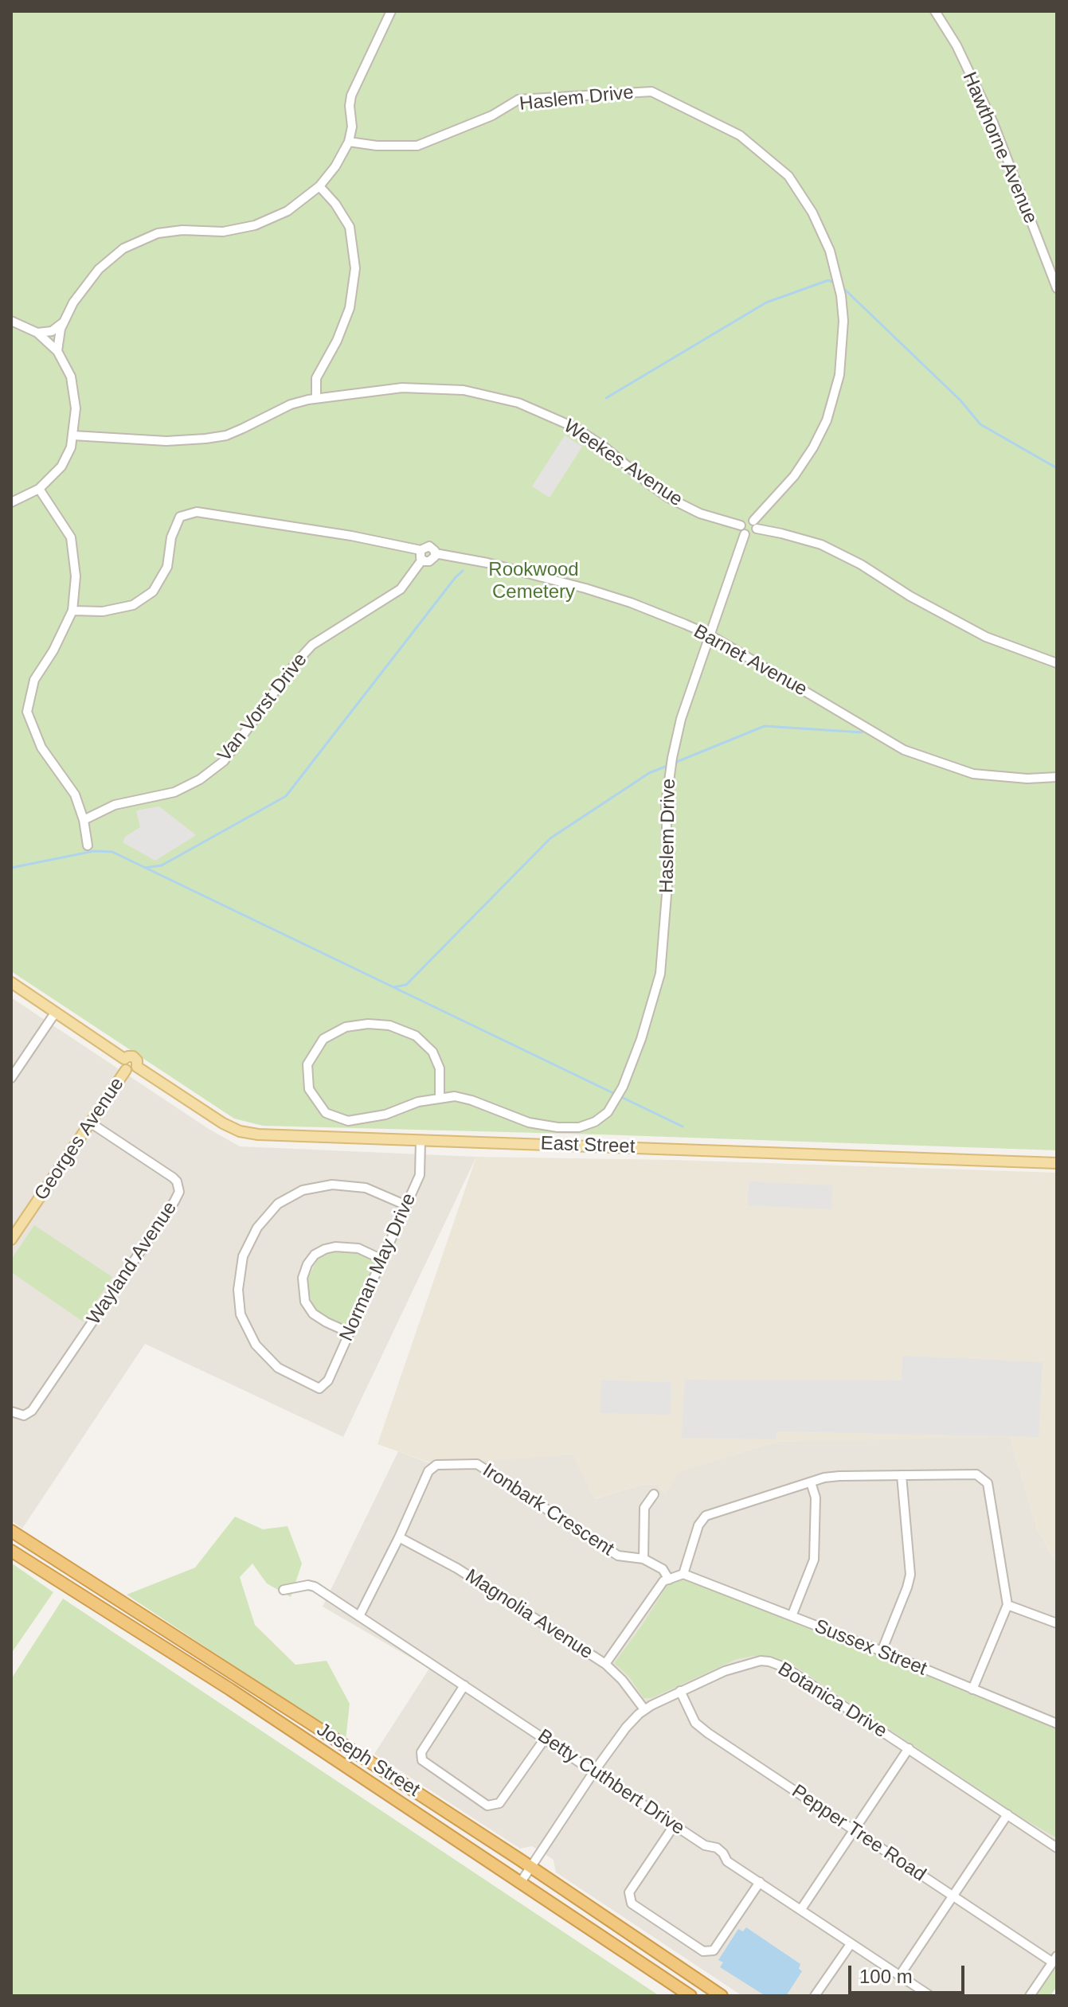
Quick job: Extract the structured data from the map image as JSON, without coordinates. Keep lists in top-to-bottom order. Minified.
{"streets":{"highway":["Joseph Street"],"main road":["Georges Avenue","East Street"],"street":["Haslem Drive","Hawthorne Avenue","Weekes Avenue","Barnet Avenue","Van Vorst Drive","Wayland Avenue","Norman May Drive","Ironbark Crescent","Magnolia Avenue","Sussex Street","Botanica Drive","Betty Cuthbert Drive","Pepper Tree Road"]},"crossings":[["Haslem Drive","Weekes Avenue"],["Haslem Drive","Barnet Avenue"],["Barnet Avenue","Van Vorst Drive"],["Georges Avenue","East Street"],["Georges Avenue","Wayland Avenue"],["East Street","Norman May Drive"],["Ironbark Crescent","Magnolia Avenue"],["Ironbark Crescent","Betty Cuthbert Drive"],["Magnolia Avenue","Botanica Drive"],["Botanica Drive","Joseph Street"],["Botanica Drive","Betty Cuthbert Drive"],["Botanica Drive","Pepper Tree Road"]],"parks":["Rookwood Cemetery"],"scale_bar":"100 m"}
